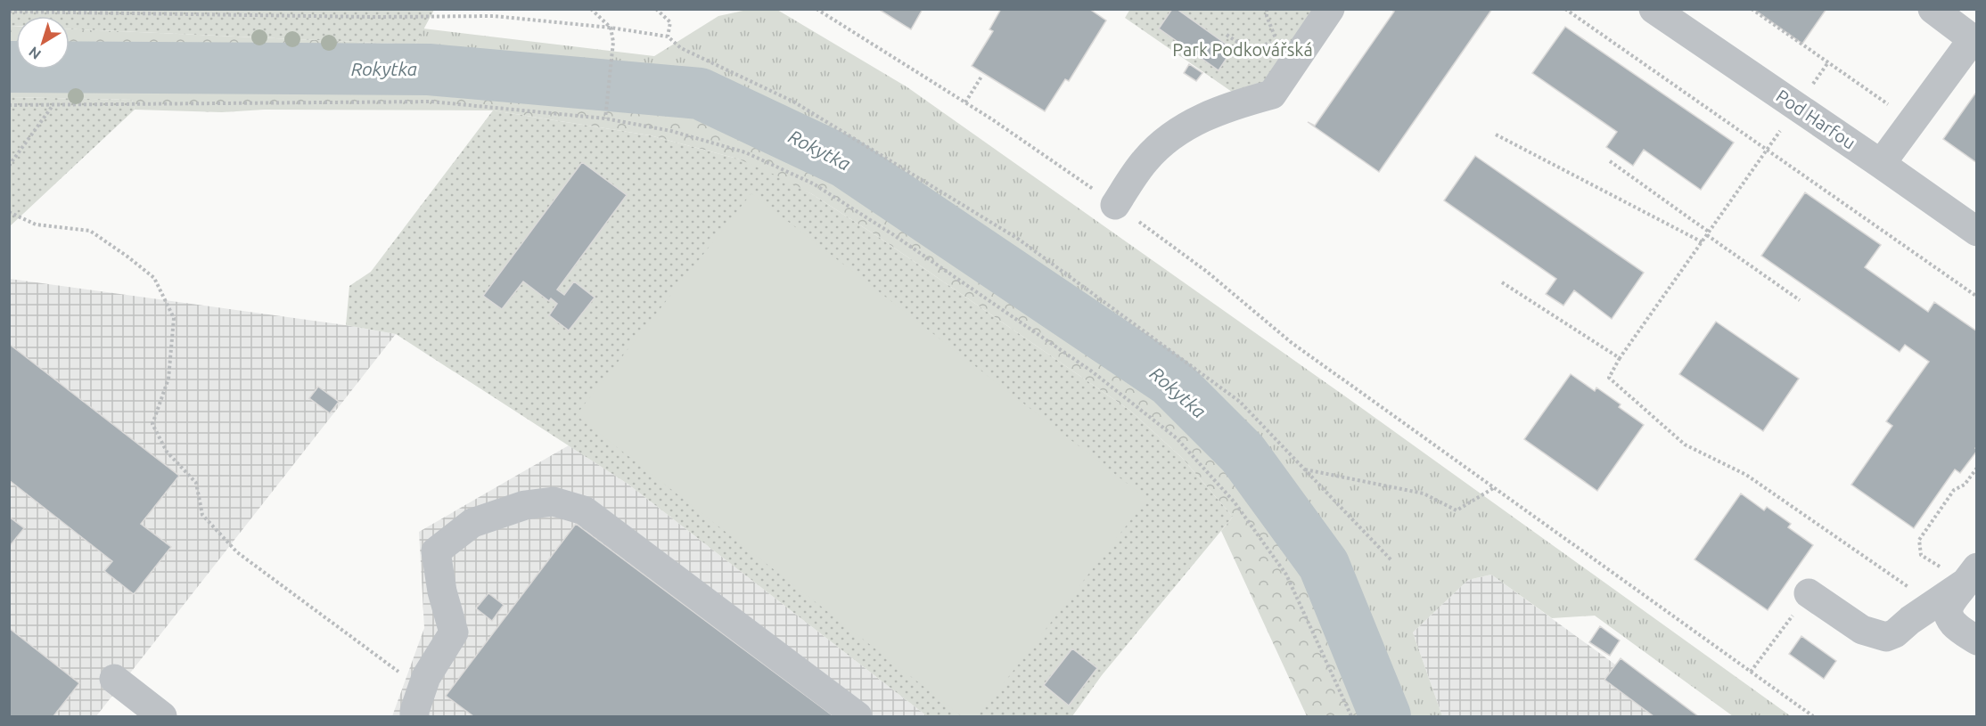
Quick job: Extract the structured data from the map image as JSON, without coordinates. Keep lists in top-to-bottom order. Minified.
{"streets":{"street":["Pod Harfou"]},"water":["Rokytka"],"parks":["Park Podkovářská"],"north":"bottom left"}
